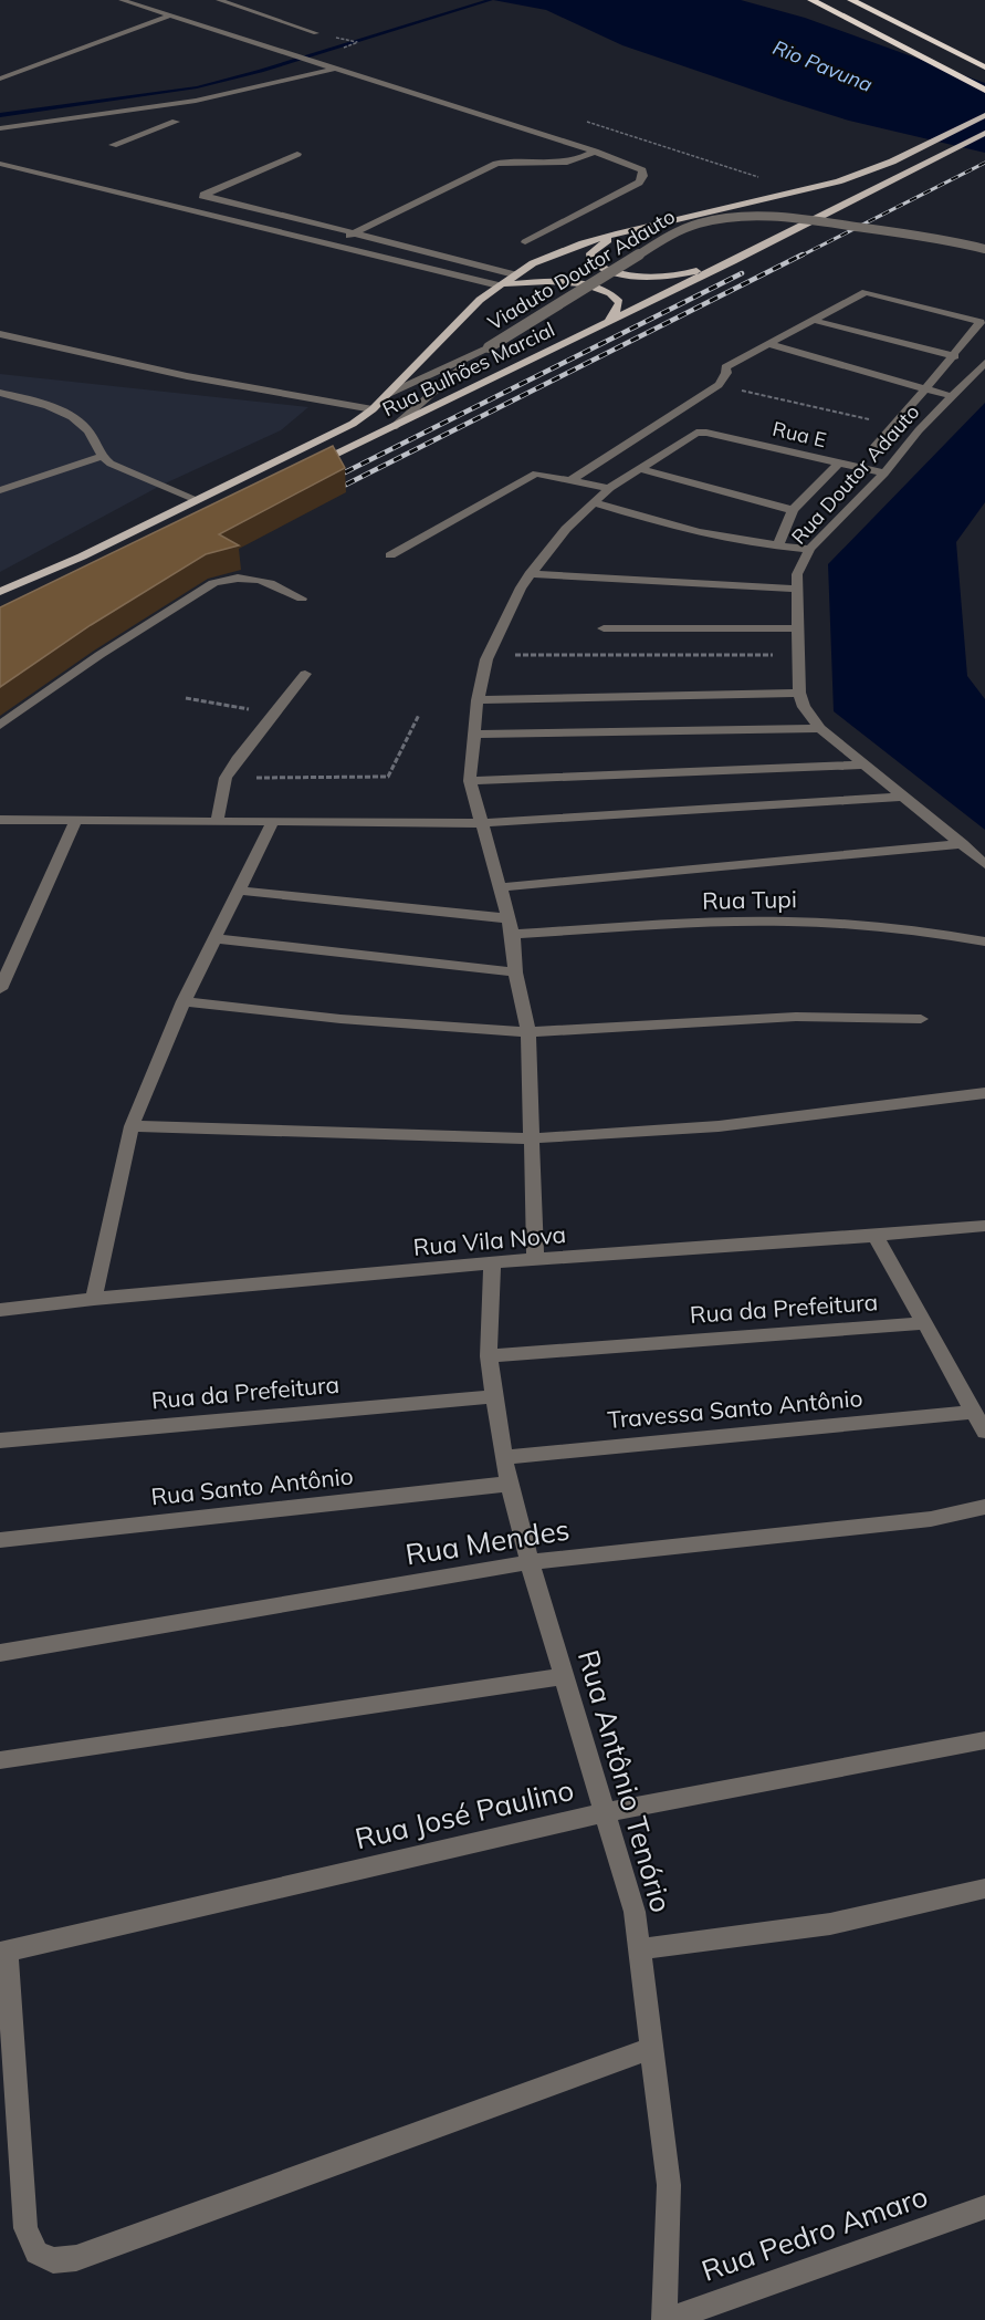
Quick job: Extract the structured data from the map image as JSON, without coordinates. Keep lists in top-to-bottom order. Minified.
{"streets":{"main road":["Rua Bulhões Marcial"],"street":["Viaduto Doutor Adauto","Rua E","Rua Doutor Adauto","Rua Tupi","Rua Vila Nova","Rua da Prefeitura","Travessa Santo Antônio","Rua Santo Antônio","Rua Mendes","Rua Antônio Tenório","Rua José Paulino","Rua Pedro Amaro"]},"crossings":[["Viaduto Doutor Adauto","Rua Bulhões Marcial"],["Rua E","Rua Doutor Adauto"],["Rua Vila Nova","Rua Antônio Tenório"],["Rua da Prefeitura","Rua Antônio Tenório"],["Travessa Santo Antônio","Rua Antônio Tenório"],["Rua Santo Antônio","Rua Antônio Tenório"],["Rua Mendes","Rua Antônio Tenório"],["Rua Antônio Tenório","Rua José Paulino"],["Rua Antônio Tenório","Rua Pedro Amaro"]],"water":["Rio Pavuna"]}
